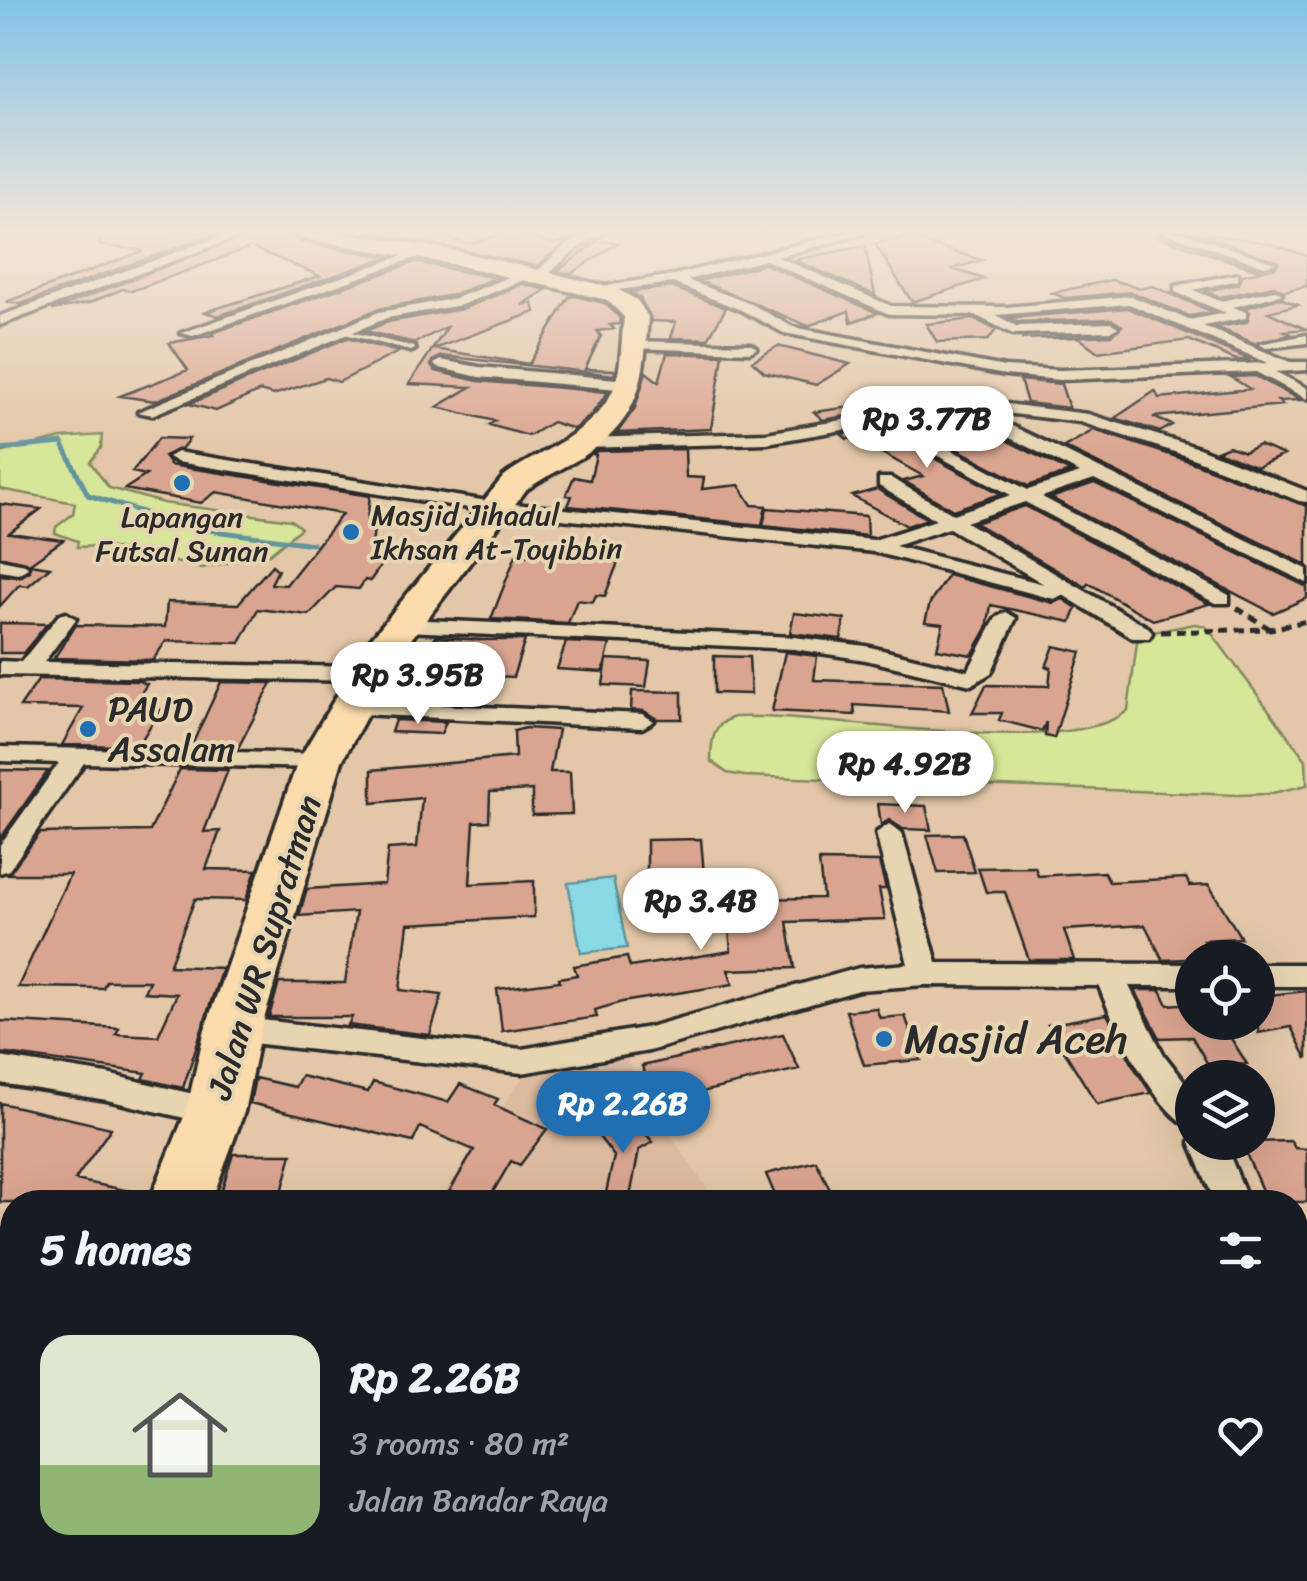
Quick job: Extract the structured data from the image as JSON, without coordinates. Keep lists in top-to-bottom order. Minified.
{"streets":{"highway":["Jalan WR Supratman"]},"places":["Lapangan Futsal Sunan","Masjid Jihadul Ikhsan At-Toyibbin","PAUD Assalam","Masjid Aceh"],"page":{"price":["Rp 3.77B","Rp 3.95B","Rp 4.92B","Rp 3.4B","Rp 2.26B"],"heading":"5 homes","list":[{"name":"Rp 2.26B","note":"3 rooms · 80 m² · Jalan Bandar Raya"}]}}
